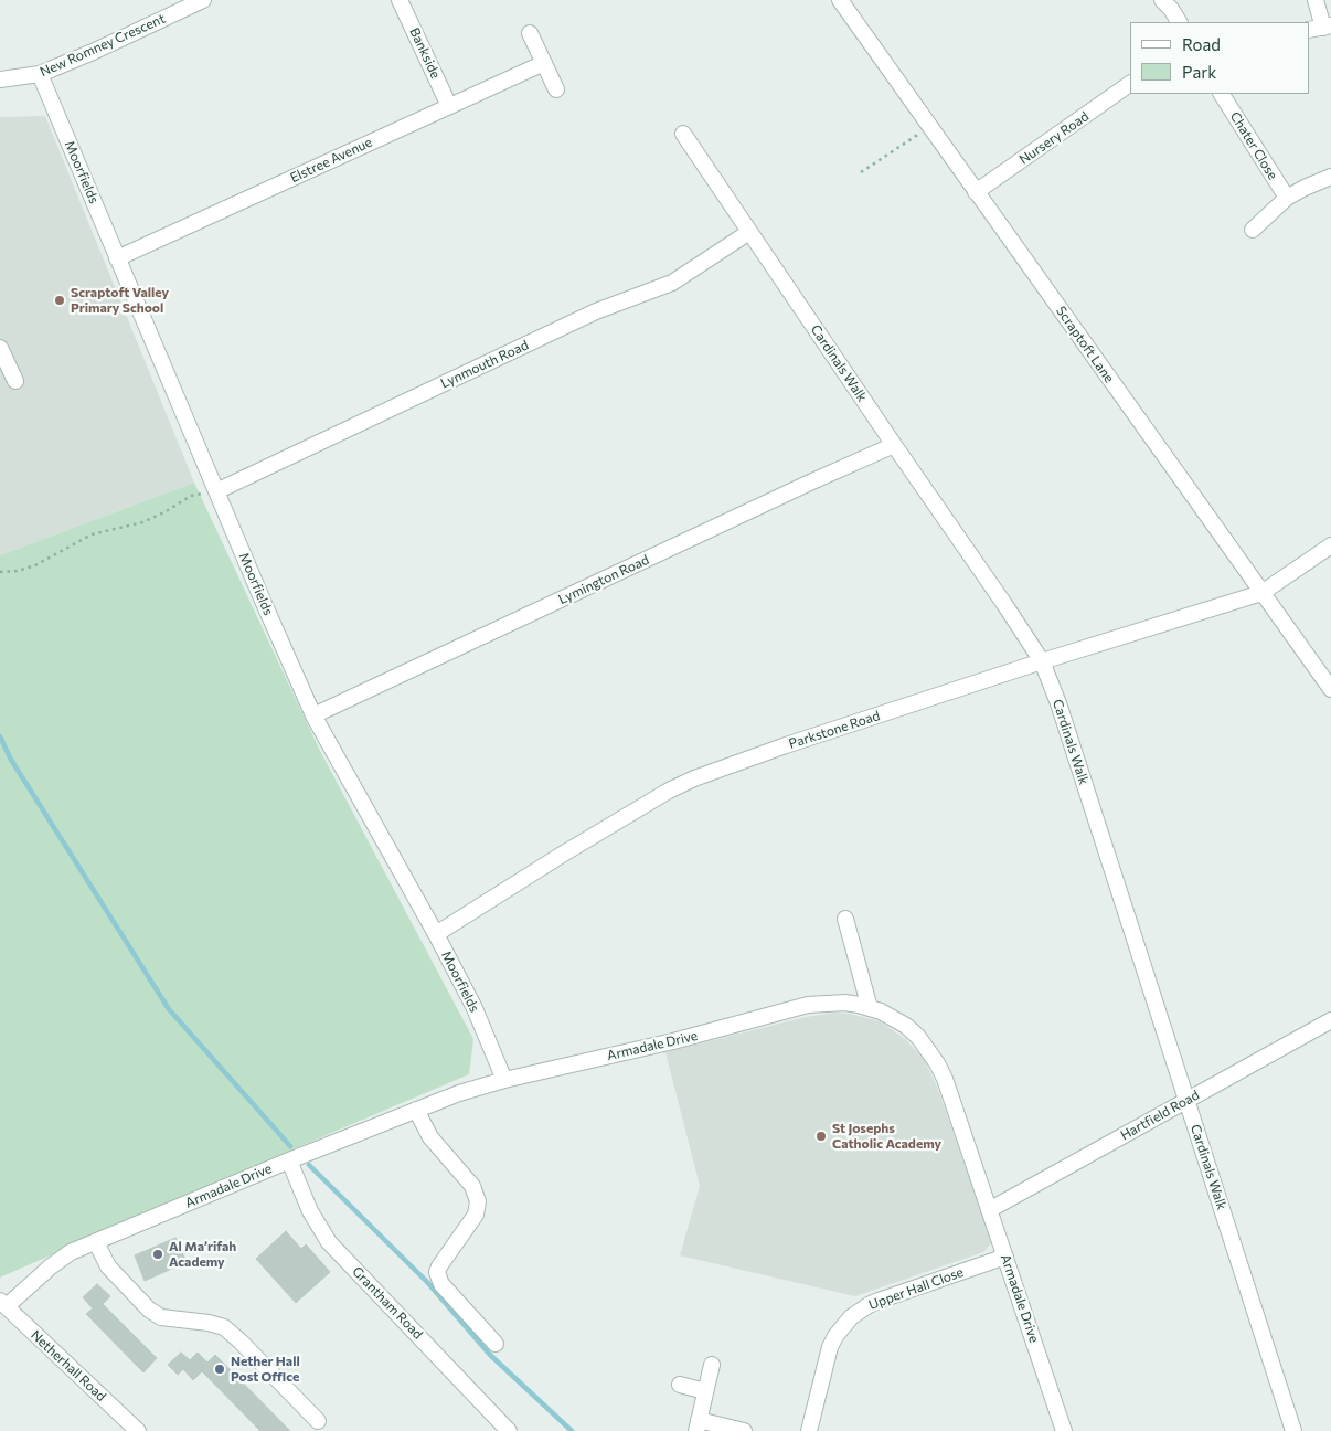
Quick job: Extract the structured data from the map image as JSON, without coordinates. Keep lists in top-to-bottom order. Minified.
{"streets":{"street":["New Romney Crescent","Bankside","Nursery Road","Chater Close","Elstree Avenue","Moorfields","Scraptoft Lane","Cardinals Walk","Lynmouth Road","Lymington Road","Parkstone Road","Armadale Drive","Hartfield Road","Upper Hall Close","Grantham Road","Netherhall Road"]},"crossings":[["New Romney Crescent","Moorfields"],["Bankside","Elstree Avenue"],["Nursery Road","Scraptoft Lane"],["Elstree Avenue","Moorfields"],["Moorfields","Lynmouth Road"],["Moorfields","Lymington Road"],["Moorfields","Parkstone Road"],["Moorfields","Armadale Drive"],["Scraptoft Lane","Parkstone Road"],["Cardinals Walk","Lynmouth Road"],["Cardinals Walk","Lymington Road"],["Cardinals Walk","Parkstone Road"],["Cardinals Walk","Hartfield Road"],["Armadale Drive","Hartfield Road"],["Armadale Drive","Upper Hall Close"],["Armadale Drive","Grantham Road"],["Armadale Drive","Netherhall Road"]],"places":["Scraptoft Valley Primary School","St Josephs Catholic Academy","Al Ma’rifah Academy","Nether Hall Post Office"],"legend":["Road","Park"]}
